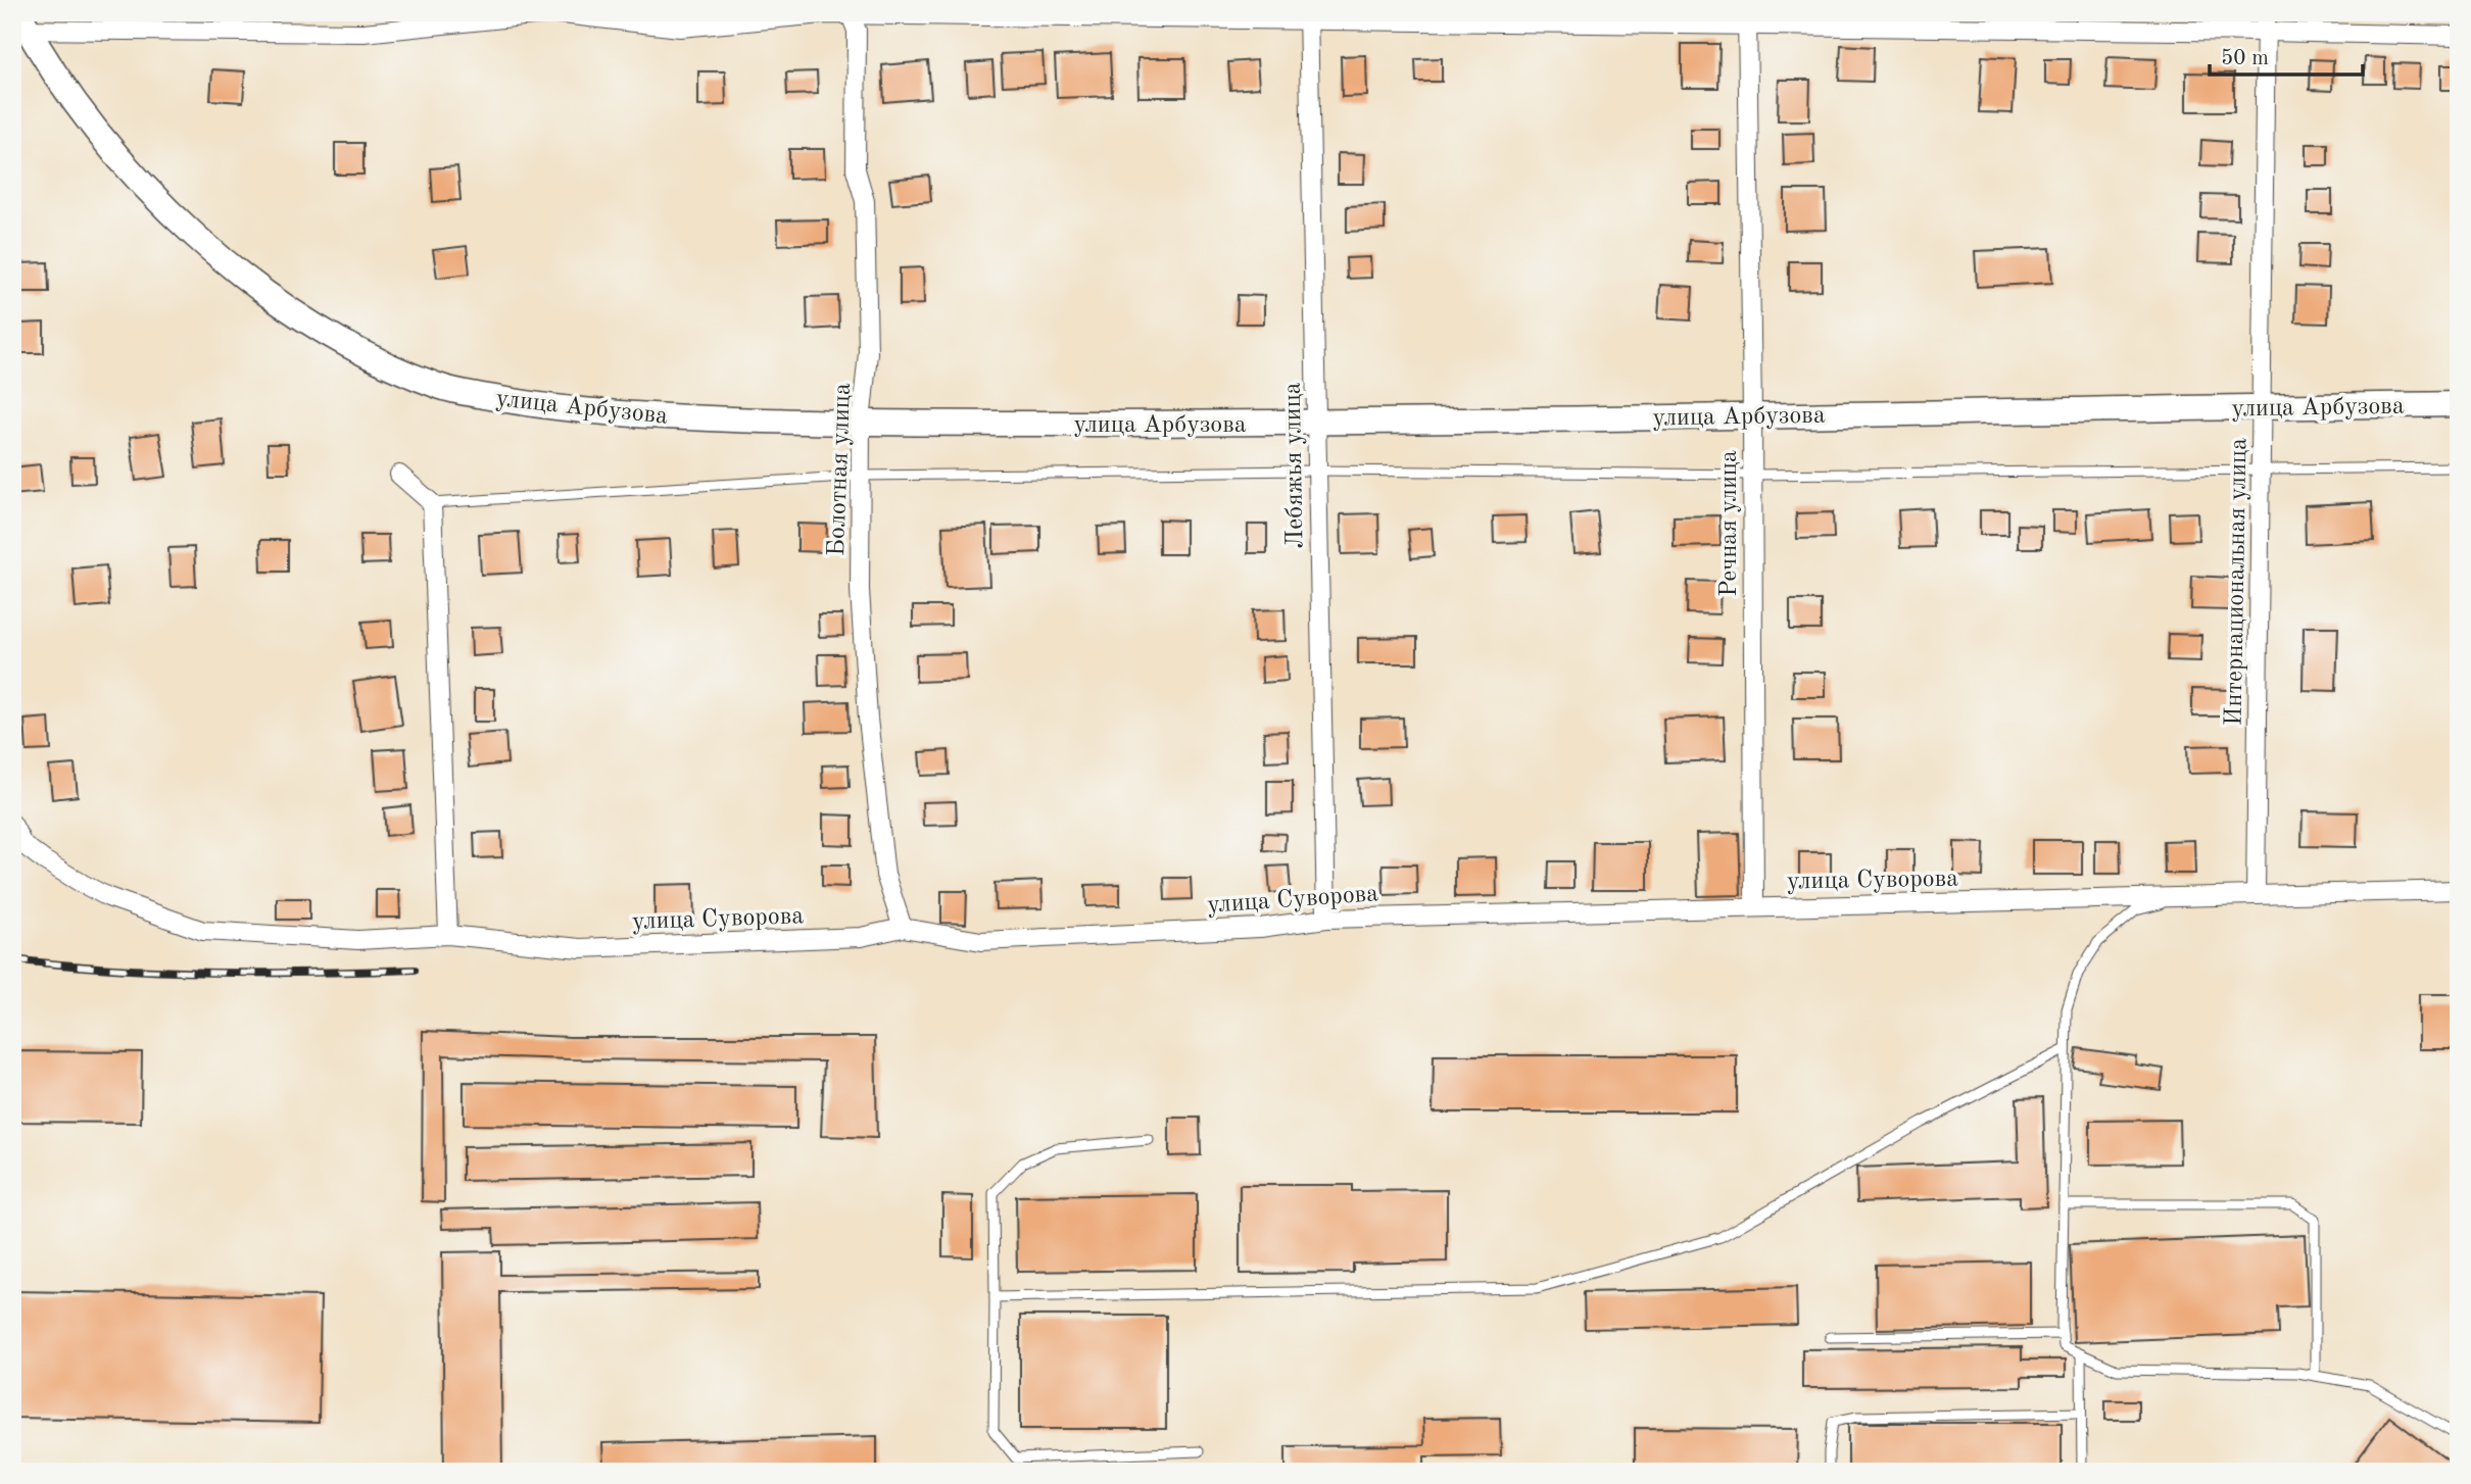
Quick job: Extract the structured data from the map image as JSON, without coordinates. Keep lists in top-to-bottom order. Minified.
{"streets":{"street":["улица Арбузова","Лебяжья улица","Болотная улица","Речная улица","Интернациональная улица","улица Суворова"]},"crossings":[["улица Арбузова","Лебяжья улица"],["улица Арбузова","Болотная улица"],["улица Арбузова","Речная улица"],["улица Арбузова","Интернациональная улица"],["Лебяжья улица","улица Суворова"],["Болотная улица","улица Суворова"],["Речная улица","улица Суворова"],["Интернациональная улица","улица Суворова"]],"scale_bar":"50 m"}
